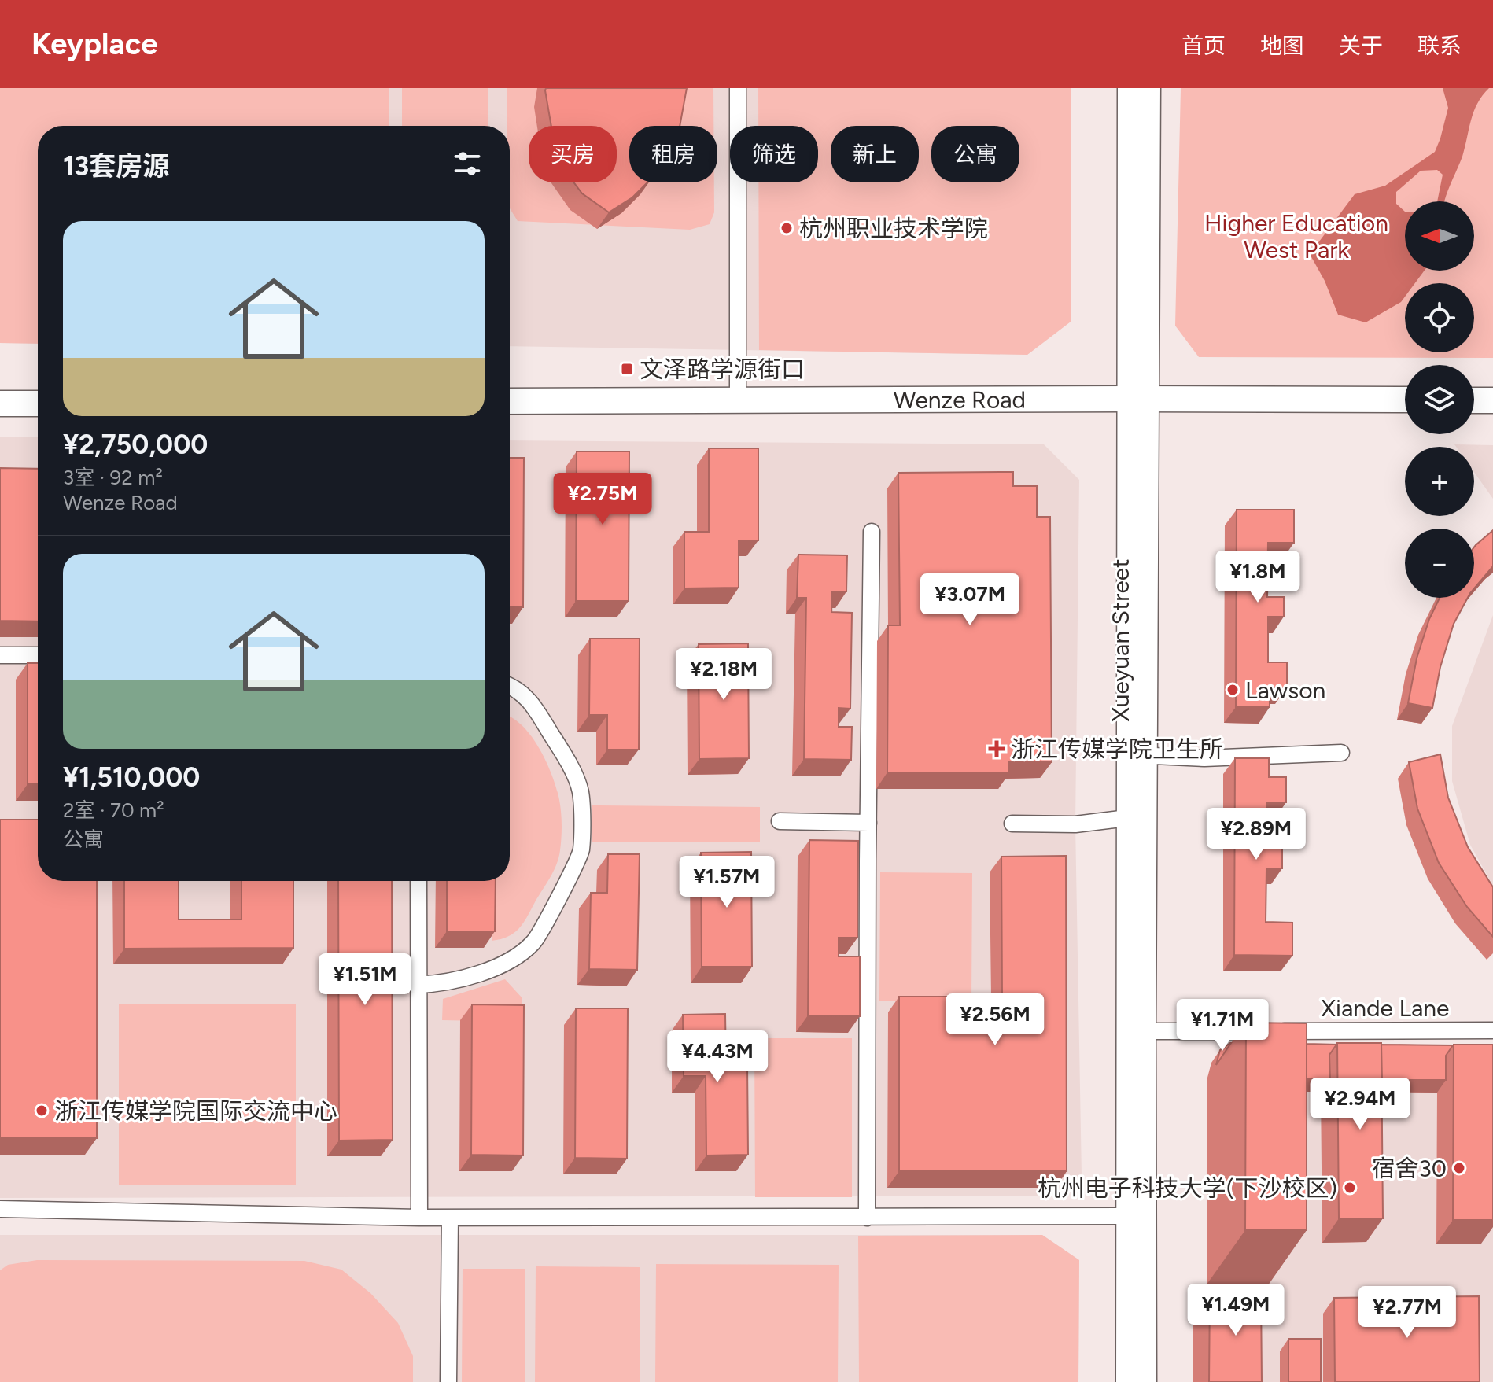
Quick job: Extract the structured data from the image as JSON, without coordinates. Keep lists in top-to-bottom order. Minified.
{"streets":{"main road":["Wenze Road","Xueyuan Street"],"street":["Xiande Lane"]},"crossings":[["Wenze Road","Xueyuan Street"],["Xueyuan Street","Xiande Lane"]],"parks":["Higher Education West Park"],"places":{"other":["杭州职业技术学院","Lawson","浙江传媒学院国际交流中心","宿舍30","杭州电子科技大学(下沙校区)"],"transit":["文泽路学源街口"],"health":["浙江传媒学院卫生所"]},"north":"left","page":{"header":"Keyplace","nav":["首页","地图","关于","联系"],"chip":["买房","租房","筛选","新上","公寓"],"heading":"13套房源","map_buttons":["+","−"],"list":[{"name":"¥2,750,000","note":"3室 · 92 m² · Wenze Road"},{"name":"¥1,510,000","note":"2室 · 70 m² · 公寓"}],"price":["¥2.75M","¥1.8M","¥3.07M","¥2.18M","¥2.89M","¥1.57M","¥1.51M","¥2.56M","¥1.71M","¥4.43M","¥2.94M","¥1.49M","¥2.77M"]}}
